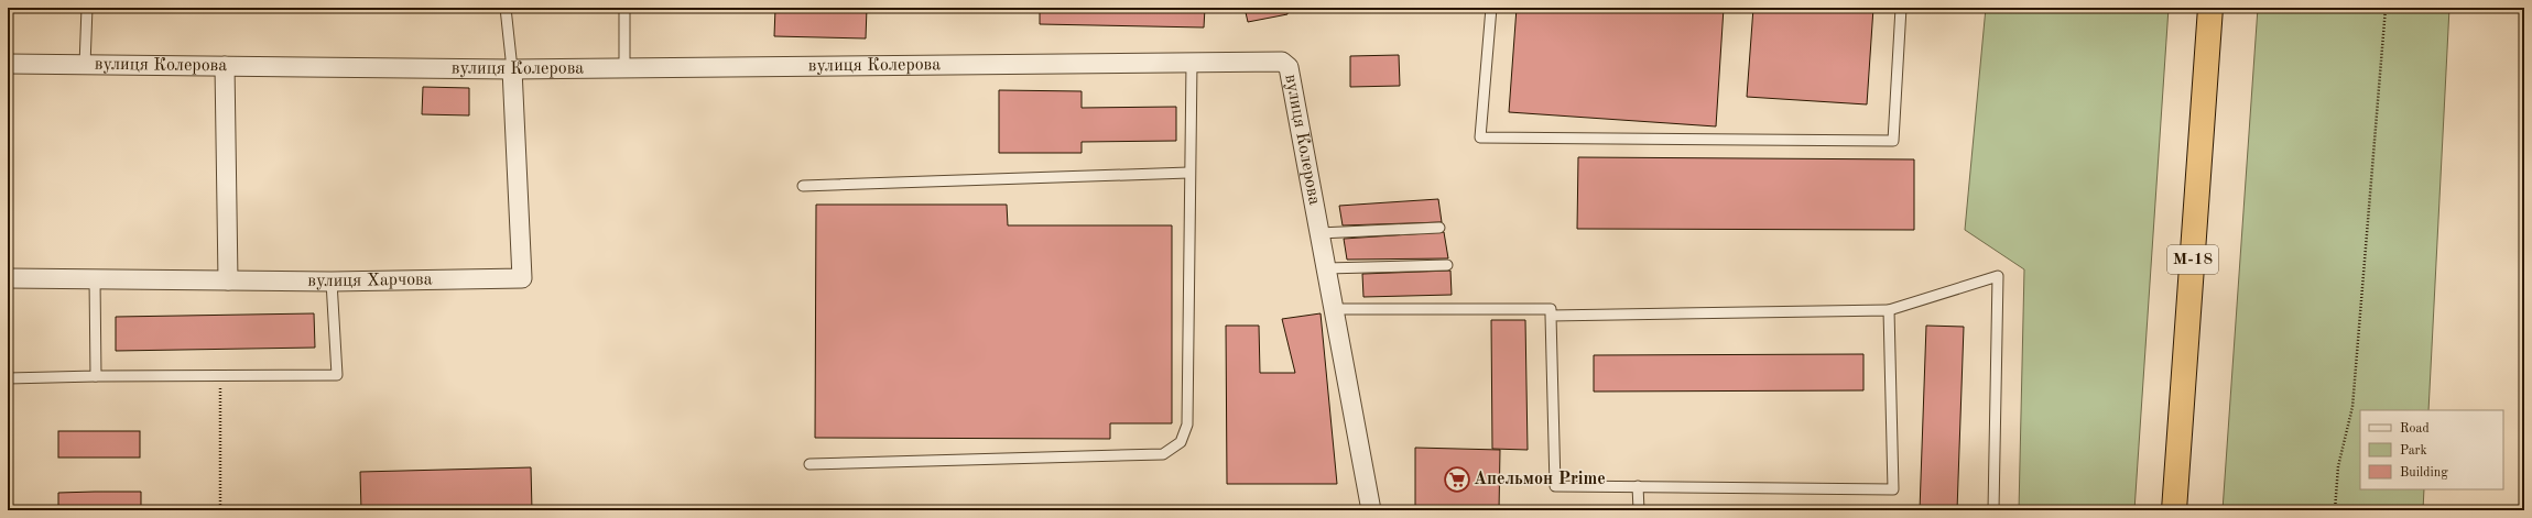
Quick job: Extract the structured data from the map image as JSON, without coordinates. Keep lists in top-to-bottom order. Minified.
{"streets":{"highway":["М-18"],"street":["вулиця Колерова","вулиця Харчова"]},"crossings":[["вулиця Колерова","вулиця Харчова"]],"places":{"supermarket":["Апельмон Prime"]},"legend":["Road","Park","Building"]}
